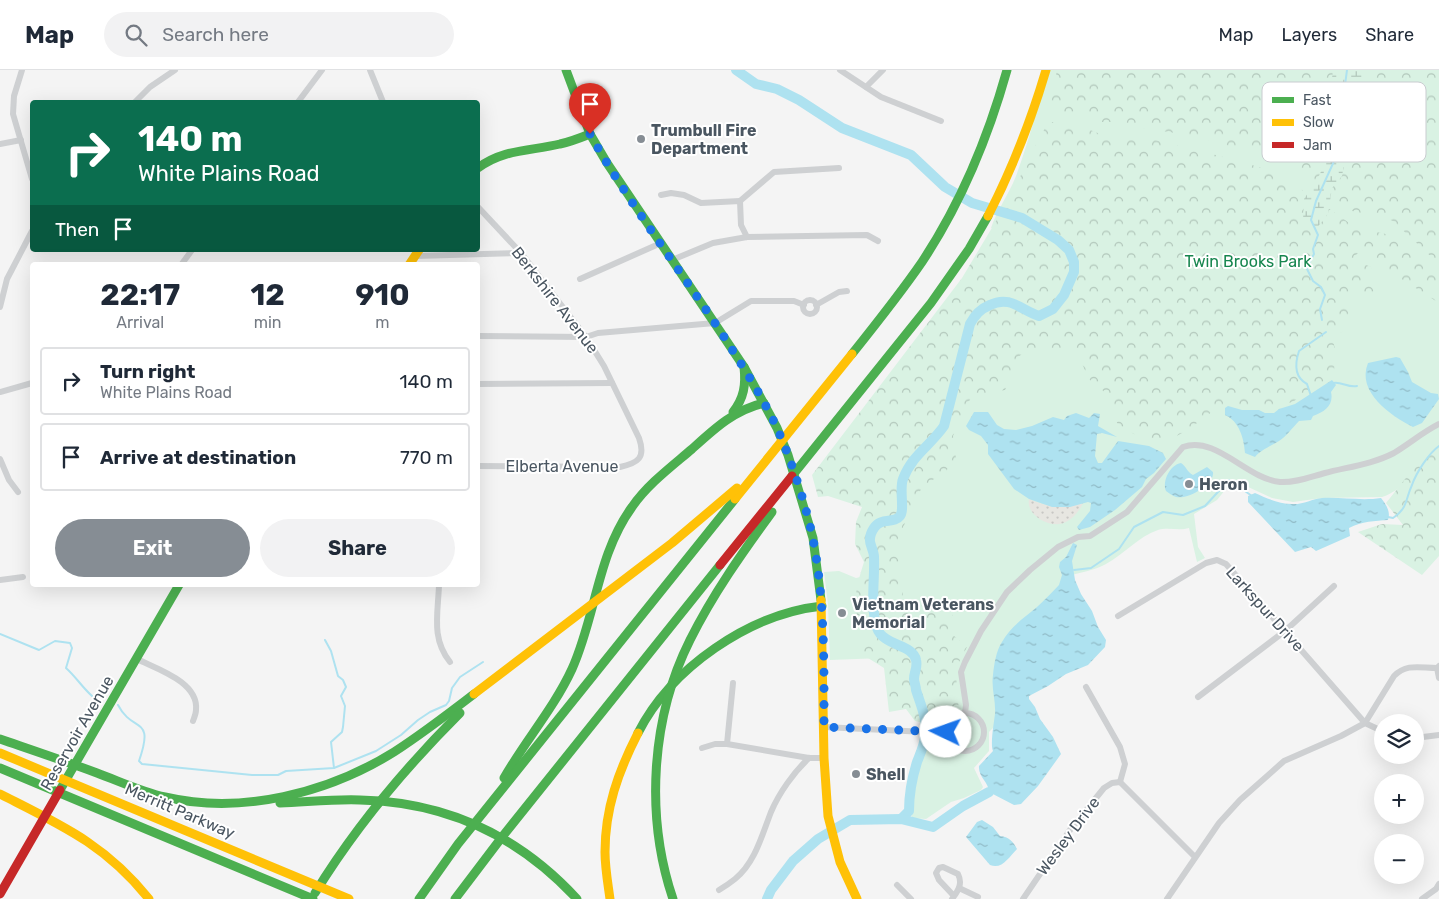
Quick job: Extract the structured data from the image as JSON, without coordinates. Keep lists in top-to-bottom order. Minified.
{"streets":{"main road":["Reservoir Avenue","Merritt Parkway"],"street":["Berkshire Avenue","Elberta Avenue","Larkspur Drive","Wesley Drive"]},"crossings":[["Berkshire Avenue","Elberta Avenue"]],"parks":["Twin Brooks Park"],"places":["Trumbull Fire Department","Heron","Vietnam Veterans Memorial","Shell"],"legend":["Fast","Slow","Jam"],"page":{"header":"Map","search":"Search here","nav":["Map","Layers","Share"],"turn":["140 m","White Plains Road"],"then":"Then","eta":["22:17","Arrival","12","min","910","m"],"list":[{"name":"Turn right","note":"White Plains Road","value":"140 m"},{"name":"Arrive at destination","value":"770 m"}],"buttons":["Exit","Share"],"map_buttons":["+","−"]}}
